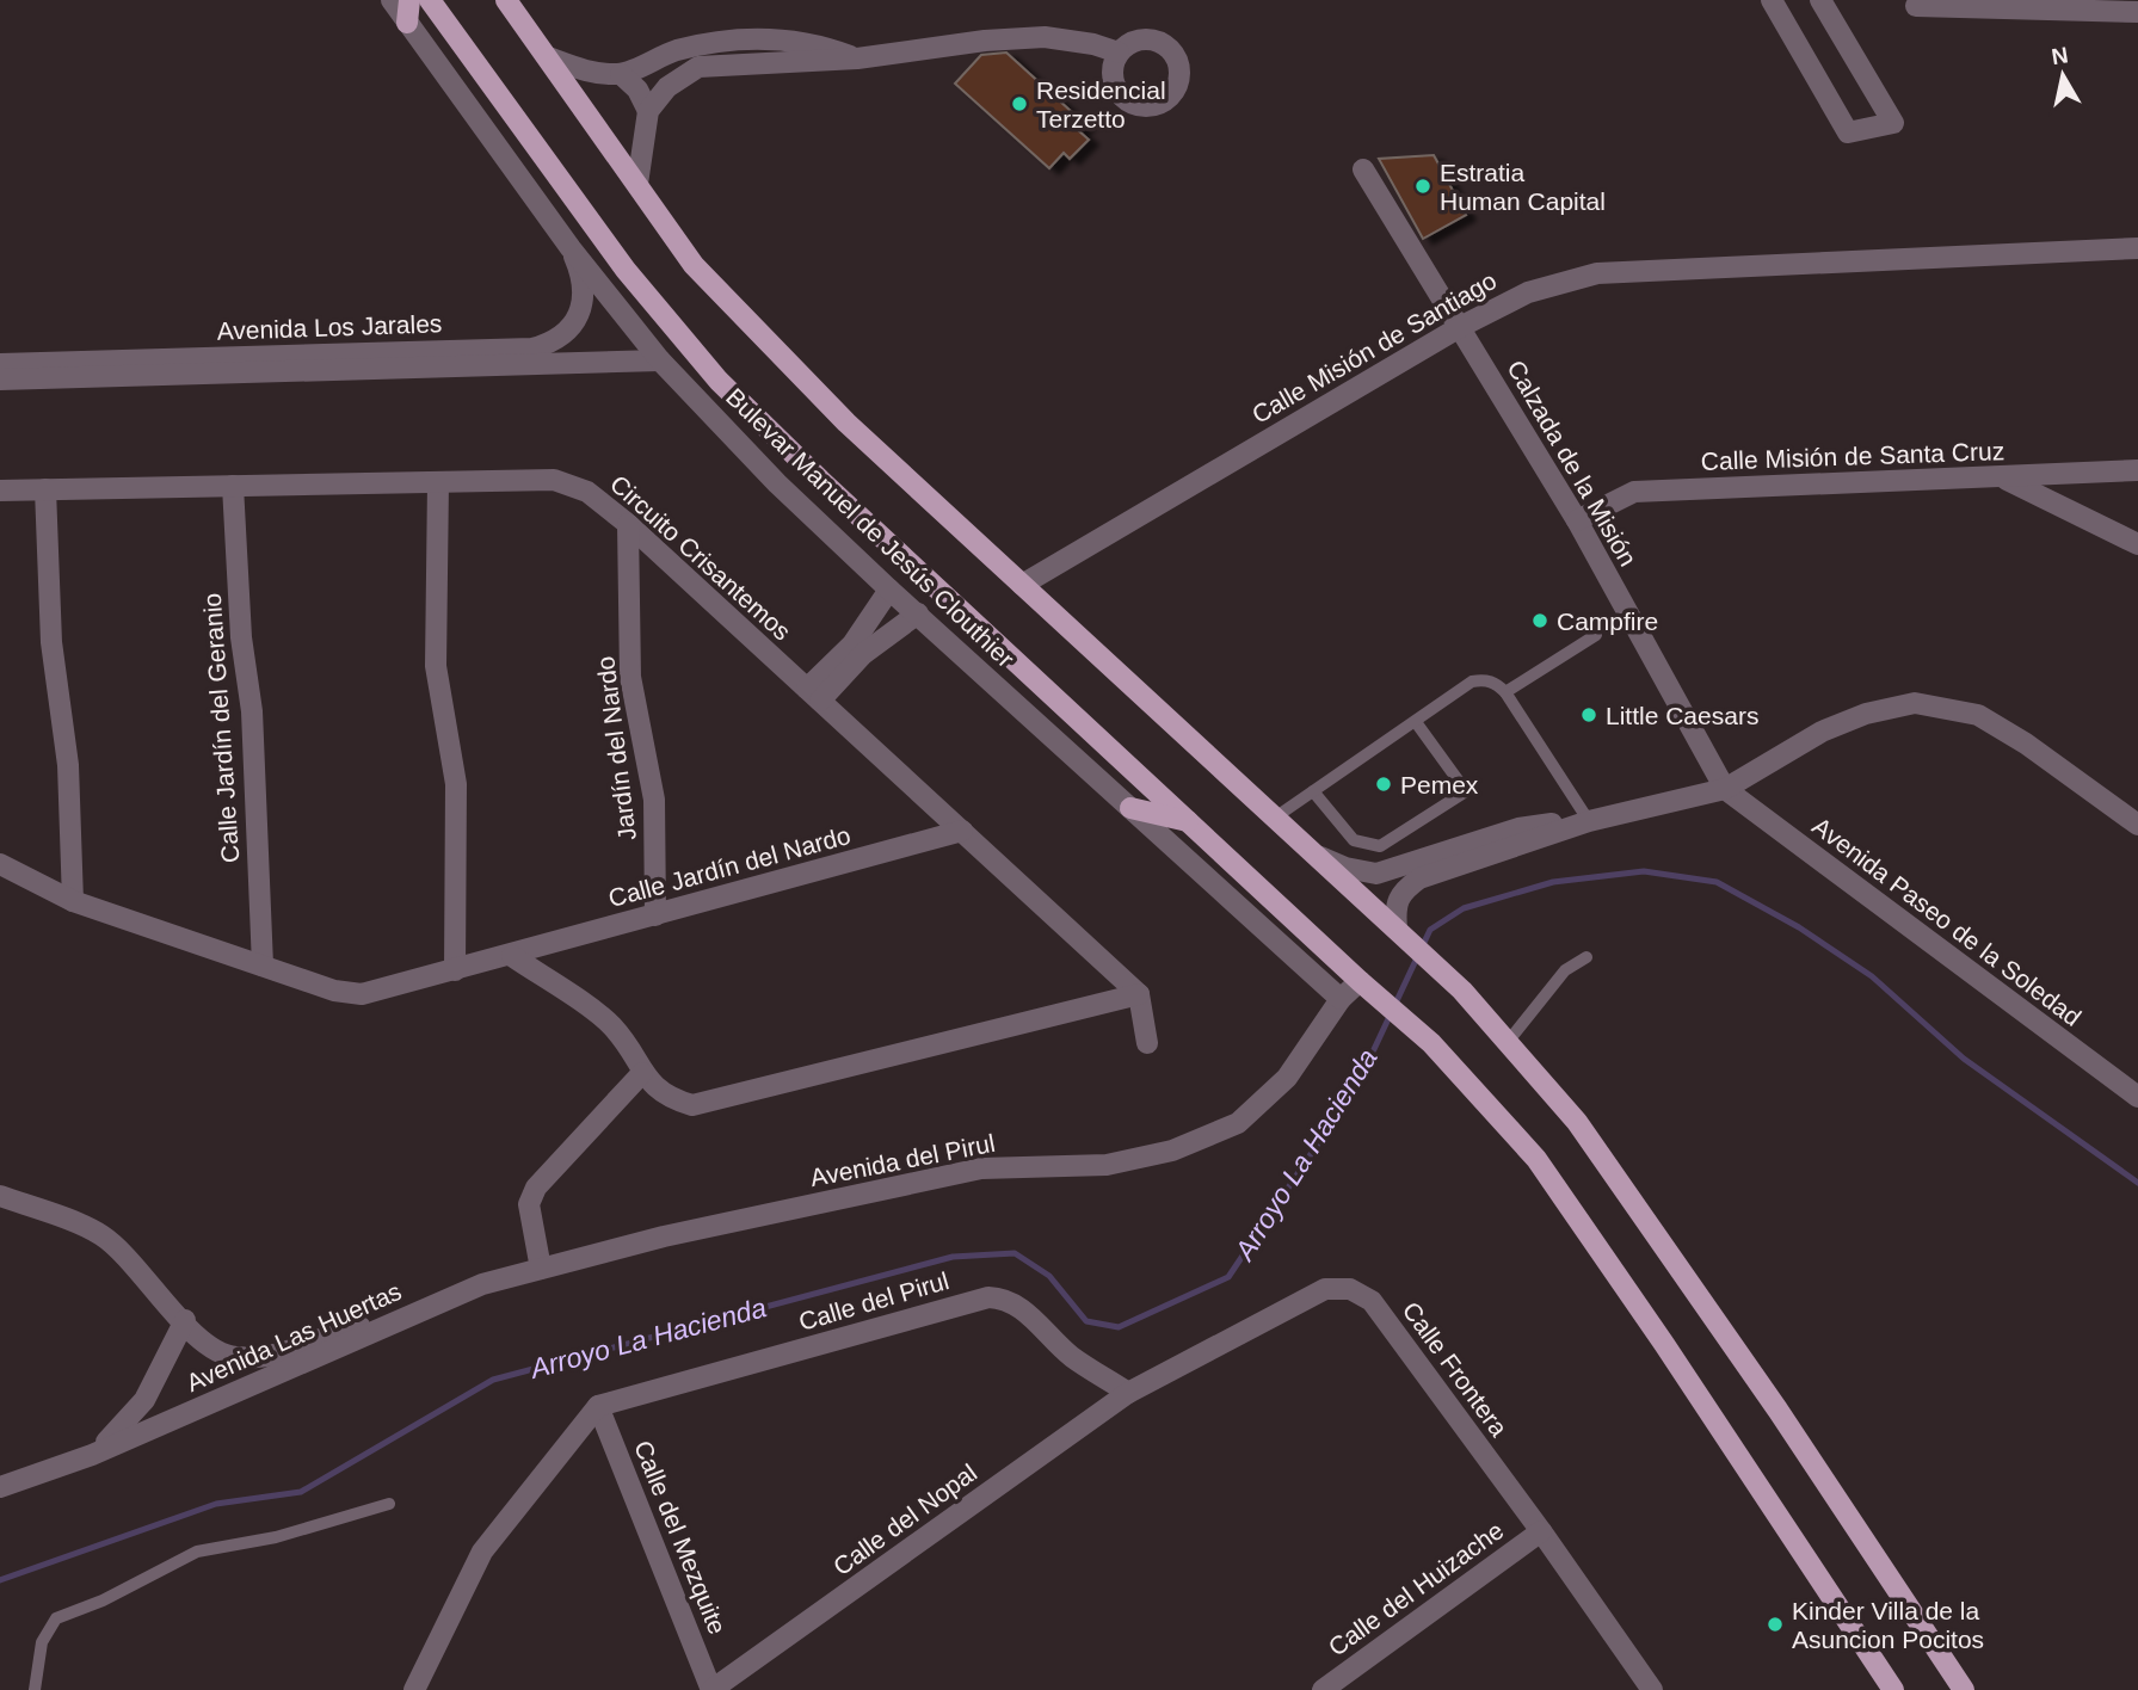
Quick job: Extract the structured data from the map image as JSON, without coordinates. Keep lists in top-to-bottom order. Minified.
{"streets":{"street":["Avenida Los Jarales","Calle Misión de Santiago","Calle Misión de Santa Cruz","Calzada de la Misión","Bulevar Manuel de Jesús Clouthier","Circuito Crisantemos","Calle Jardín del Geranio","Jardín del Nardo","Calle Jardín del Nardo","Avenida Paseo de la Soledad","Avenida del Pirul","Calle del Pirul","Avenida Las Huertas","Calle Frontera","Calle del Nopal","Calle del Mezquite","Calle del Huizache"]},"crossings":[["Avenida Los Jarales","Bulevar Manuel de Jesús Clouthier"],["Calle Misión de Santiago","Calzada de la Misión"],["Calle Misión de Santa Cruz","Calzada de la Misión"],["Calzada de la Misión","Avenida Paseo de la Soledad"],["Bulevar Manuel de Jesús Clouthier","Avenida del Pirul"],["Circuito Crisantemos","Calle Jardín del Geranio"],["Circuito Crisantemos","Jardín del Nardo"],["Circuito Crisantemos","Calle Jardín del Nardo"],["Jardín del Nardo","Calle Jardín del Nardo"],["Avenida del Pirul","Avenida Las Huertas"],["Calle del Pirul","Calle Frontera"],["Calle del Pirul","Calle del Nopal"],["Calle del Pirul","Calle del Mezquite"],["Calle Frontera","Calle del Nopal"],["Calle Frontera","Calle del Huizache"],["Calle del Nopal","Calle del Mezquite"]],"water":["Arroyo La Hacienda"],"places":["Residencial Terzetto","Estratia Human Capital","Campfire","Little Caesars","Pemex","Kinder Villa de la Asuncion Pocitos"],"north":"top"}
